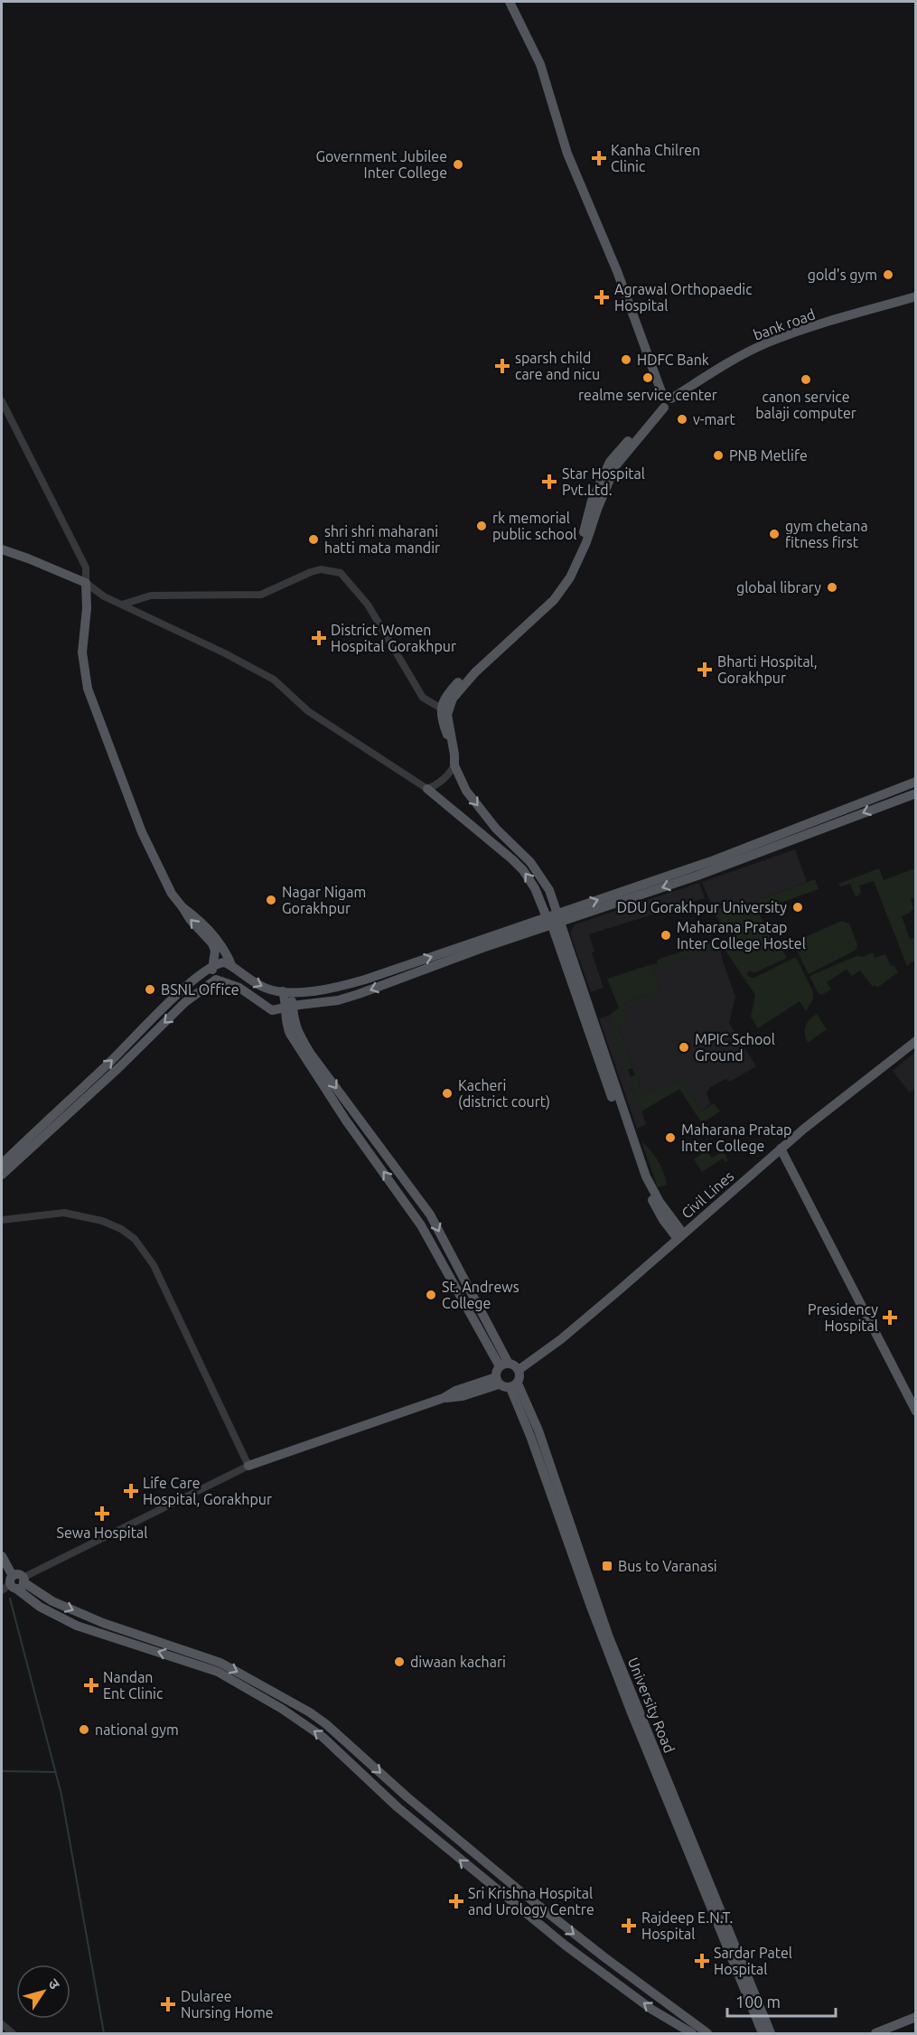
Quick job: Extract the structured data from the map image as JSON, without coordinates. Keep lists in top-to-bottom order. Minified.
{"streets":{"main road":["bank road","Civil Lines","University Road"]},"places":{"health":["Kanha Chilren Clinic","Agrawal Orthopaedic Hospital","sparsh child care and nicu","Star Hospital Pvt.Ltd.","District Women Hospital Gorakhpur","Bharti Hospital, Gorakhpur","Presidency Hospital","Life Care Hospital, Gorakhpur","Sewa Hospital","Nandan Ent Clinic","Sri Krishna Hospital and Urology Centre","Rajdeep E.N.T. Hospital","Sardar Patel Hospital","Dularee Nursing Home"],"other":["Government Jubilee Inter College","gold's gym","HDFC Bank","realme service center","canon service balaji computer","v-mart","PNB Metlife","rk memorial public school","gym chetana fitness first","shri shri maharani hatti mata mandir","global library","Nagar Nigam Gorakhpur","DDU Gorakhpur University","Maharana Pratap Inter College Hostel","BSNL Office","MPIC School Ground","Kacheri (district court)","Maharana Pratap Inter College","St. Andrews College","diwaan kachari","national gym"],"transit":["Bus to Varanasi"]},"scale_bar":"100 m","north":"top right"}
